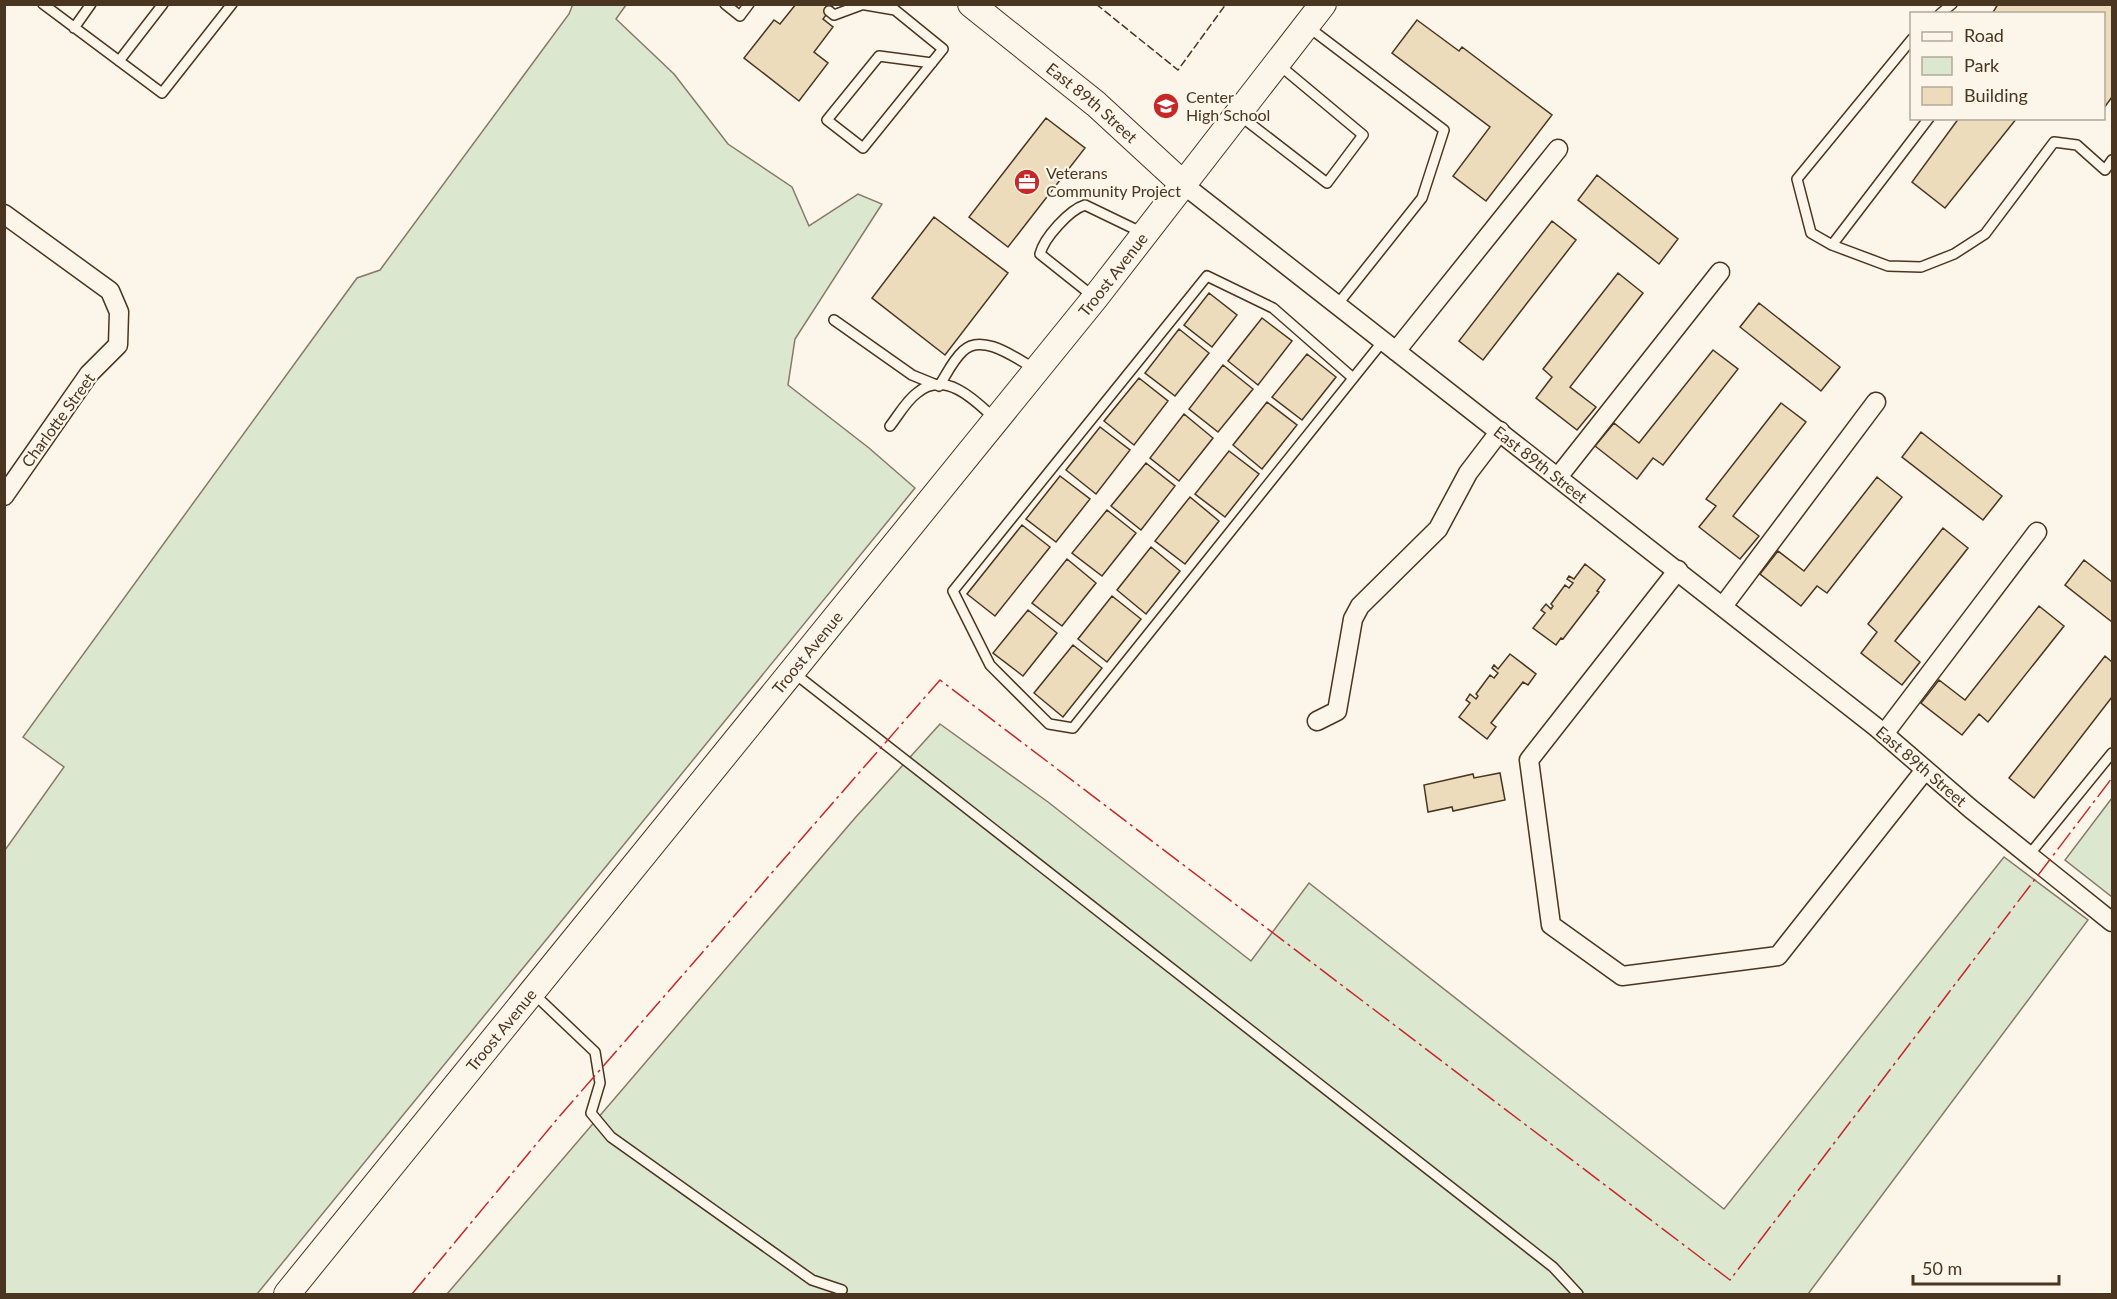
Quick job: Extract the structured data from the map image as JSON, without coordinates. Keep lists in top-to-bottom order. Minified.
{"streets":{"main road":["East 89th Street","Troost Avenue"],"street":["Charlotte Street"]},"crossings":[["East 89th Street","Troost Avenue"]],"places":{"school or university":["Center High School"],"office":["Veterans Community Project"]},"legend":["Road","Park","Building"],"scale_bar":"50 m"}
